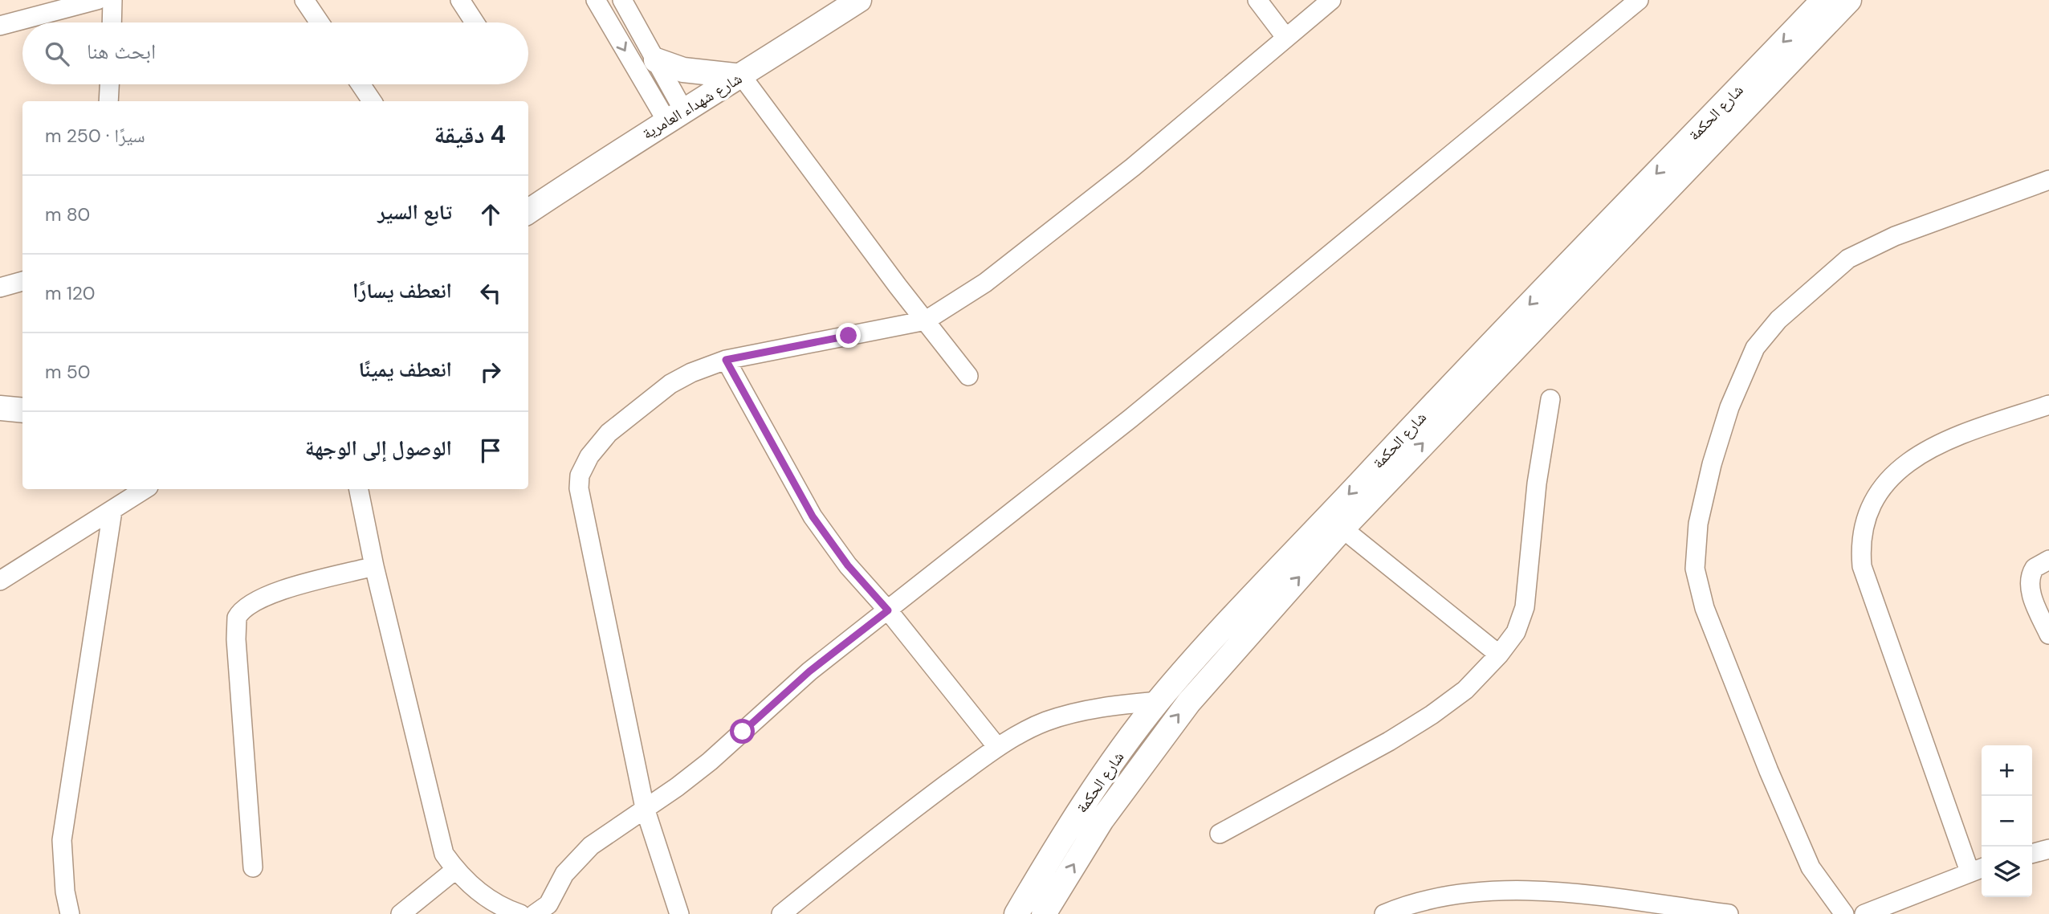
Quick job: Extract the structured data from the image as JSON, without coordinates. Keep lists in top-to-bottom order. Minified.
{"streets":{"street":["شارع شهداء العامرية","شارع الحكمة"]},"page":{"search":"ابحث هنا","heading":["4 دقيقة","سيرًا · 250 m"],"list":[["تابع السير","80 m"],["انعطف يسارًا","120 m"],["انعطف يمينًا","50 m"],"الوصول إلى الوجهة"],"map_buttons":["+","−"]}}
